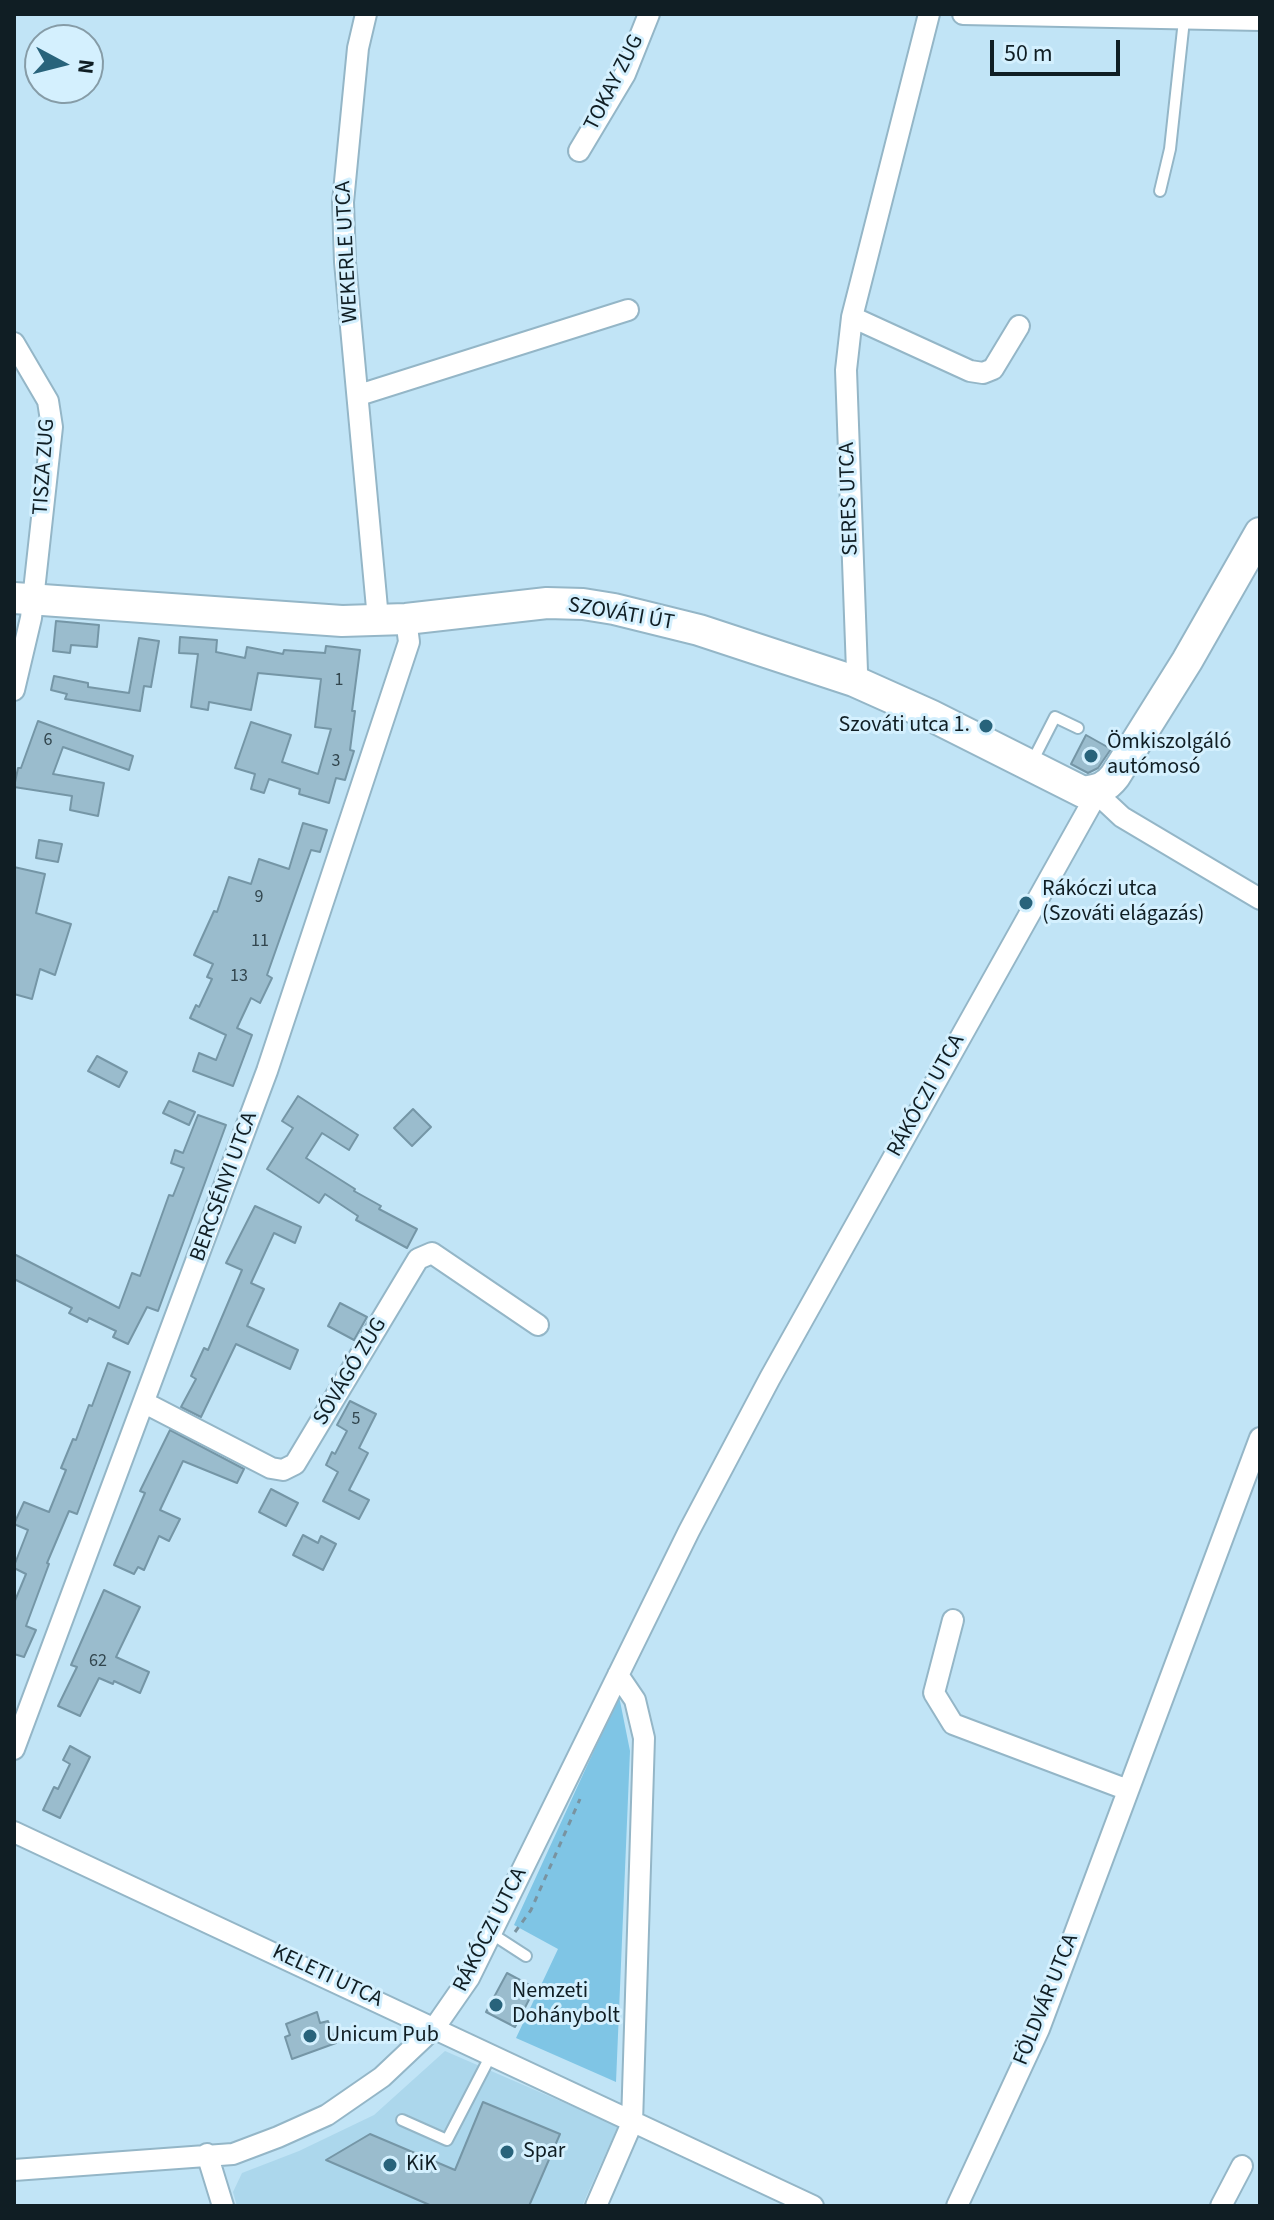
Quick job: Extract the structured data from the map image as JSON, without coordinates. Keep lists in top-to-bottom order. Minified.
{"streets":{"main road":["SZOVÁTI ÚT","RÁKÓCZI UTCA"],"street":["TOKAY ZUG","WEKERLE UTCA","TISZA ZUG","SERES UTCA","BERCSÉNYI UTCA","SÓVÁGÓ ZUG","KELETI UTCA","FÖLDVÁR UTCA"]},"crossings":[["WEKERLE UTCA","SZOVÁTI ÚT"],["WEKERLE UTCA","BERCSÉNYI UTCA"],["TISZA ZUG","SZOVÁTI ÚT"],["SERES UTCA","SZOVÁTI ÚT"],["SZOVÁTI ÚT","RÁKÓCZI UTCA"],["SZOVÁTI ÚT","BERCSÉNYI UTCA"],["RÁKÓCZI UTCA","KELETI UTCA"],["BERCSÉNYI UTCA","SÓVÁGÓ ZUG"]],"places":["Szováti utca 1.","Ömkiszolgáló autómosó","Rákóczi utca (Szováti elágazás)","Nemzeti Dohánybolt","Unicum Pub","Spar","KiK"],"house_numbers":["1","6","3","9","11","13","5","62"],"scale_bar":"50 m","north":"right"}
